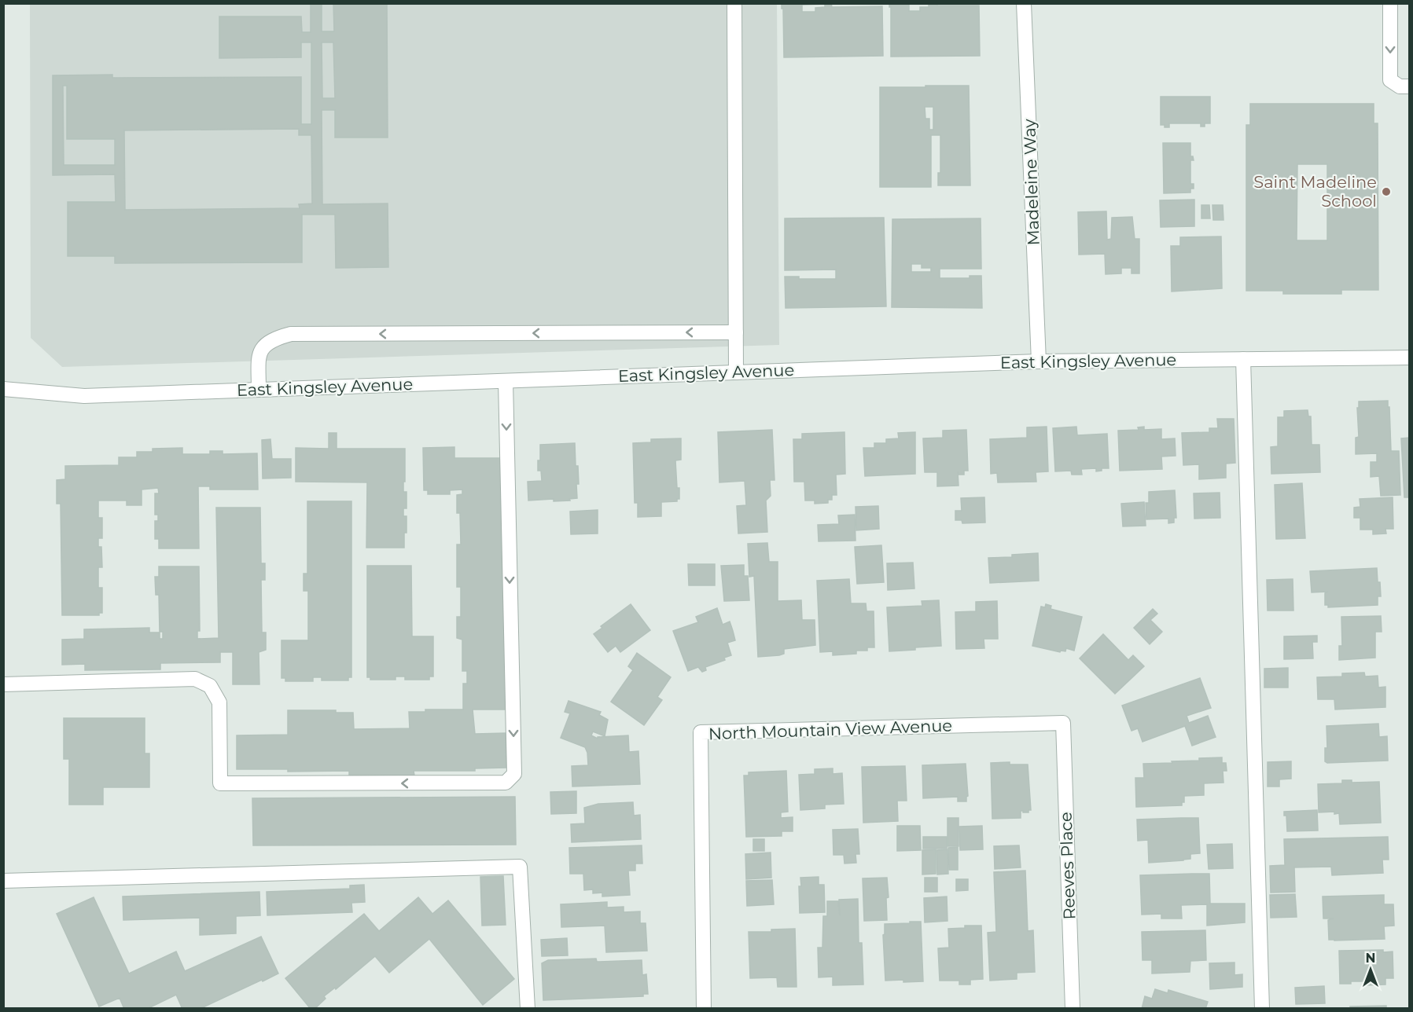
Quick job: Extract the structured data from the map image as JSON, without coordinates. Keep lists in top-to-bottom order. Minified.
{"streets":{"street":["Madeleine Way","East Kingsley Avenue","North Mountain View Avenue","Reeves Place"]},"crossings":[["Madeleine Way","East Kingsley Avenue"],["North Mountain View Avenue","Reeves Place"]],"places":["Saint Madeline School"],"north":"top"}
